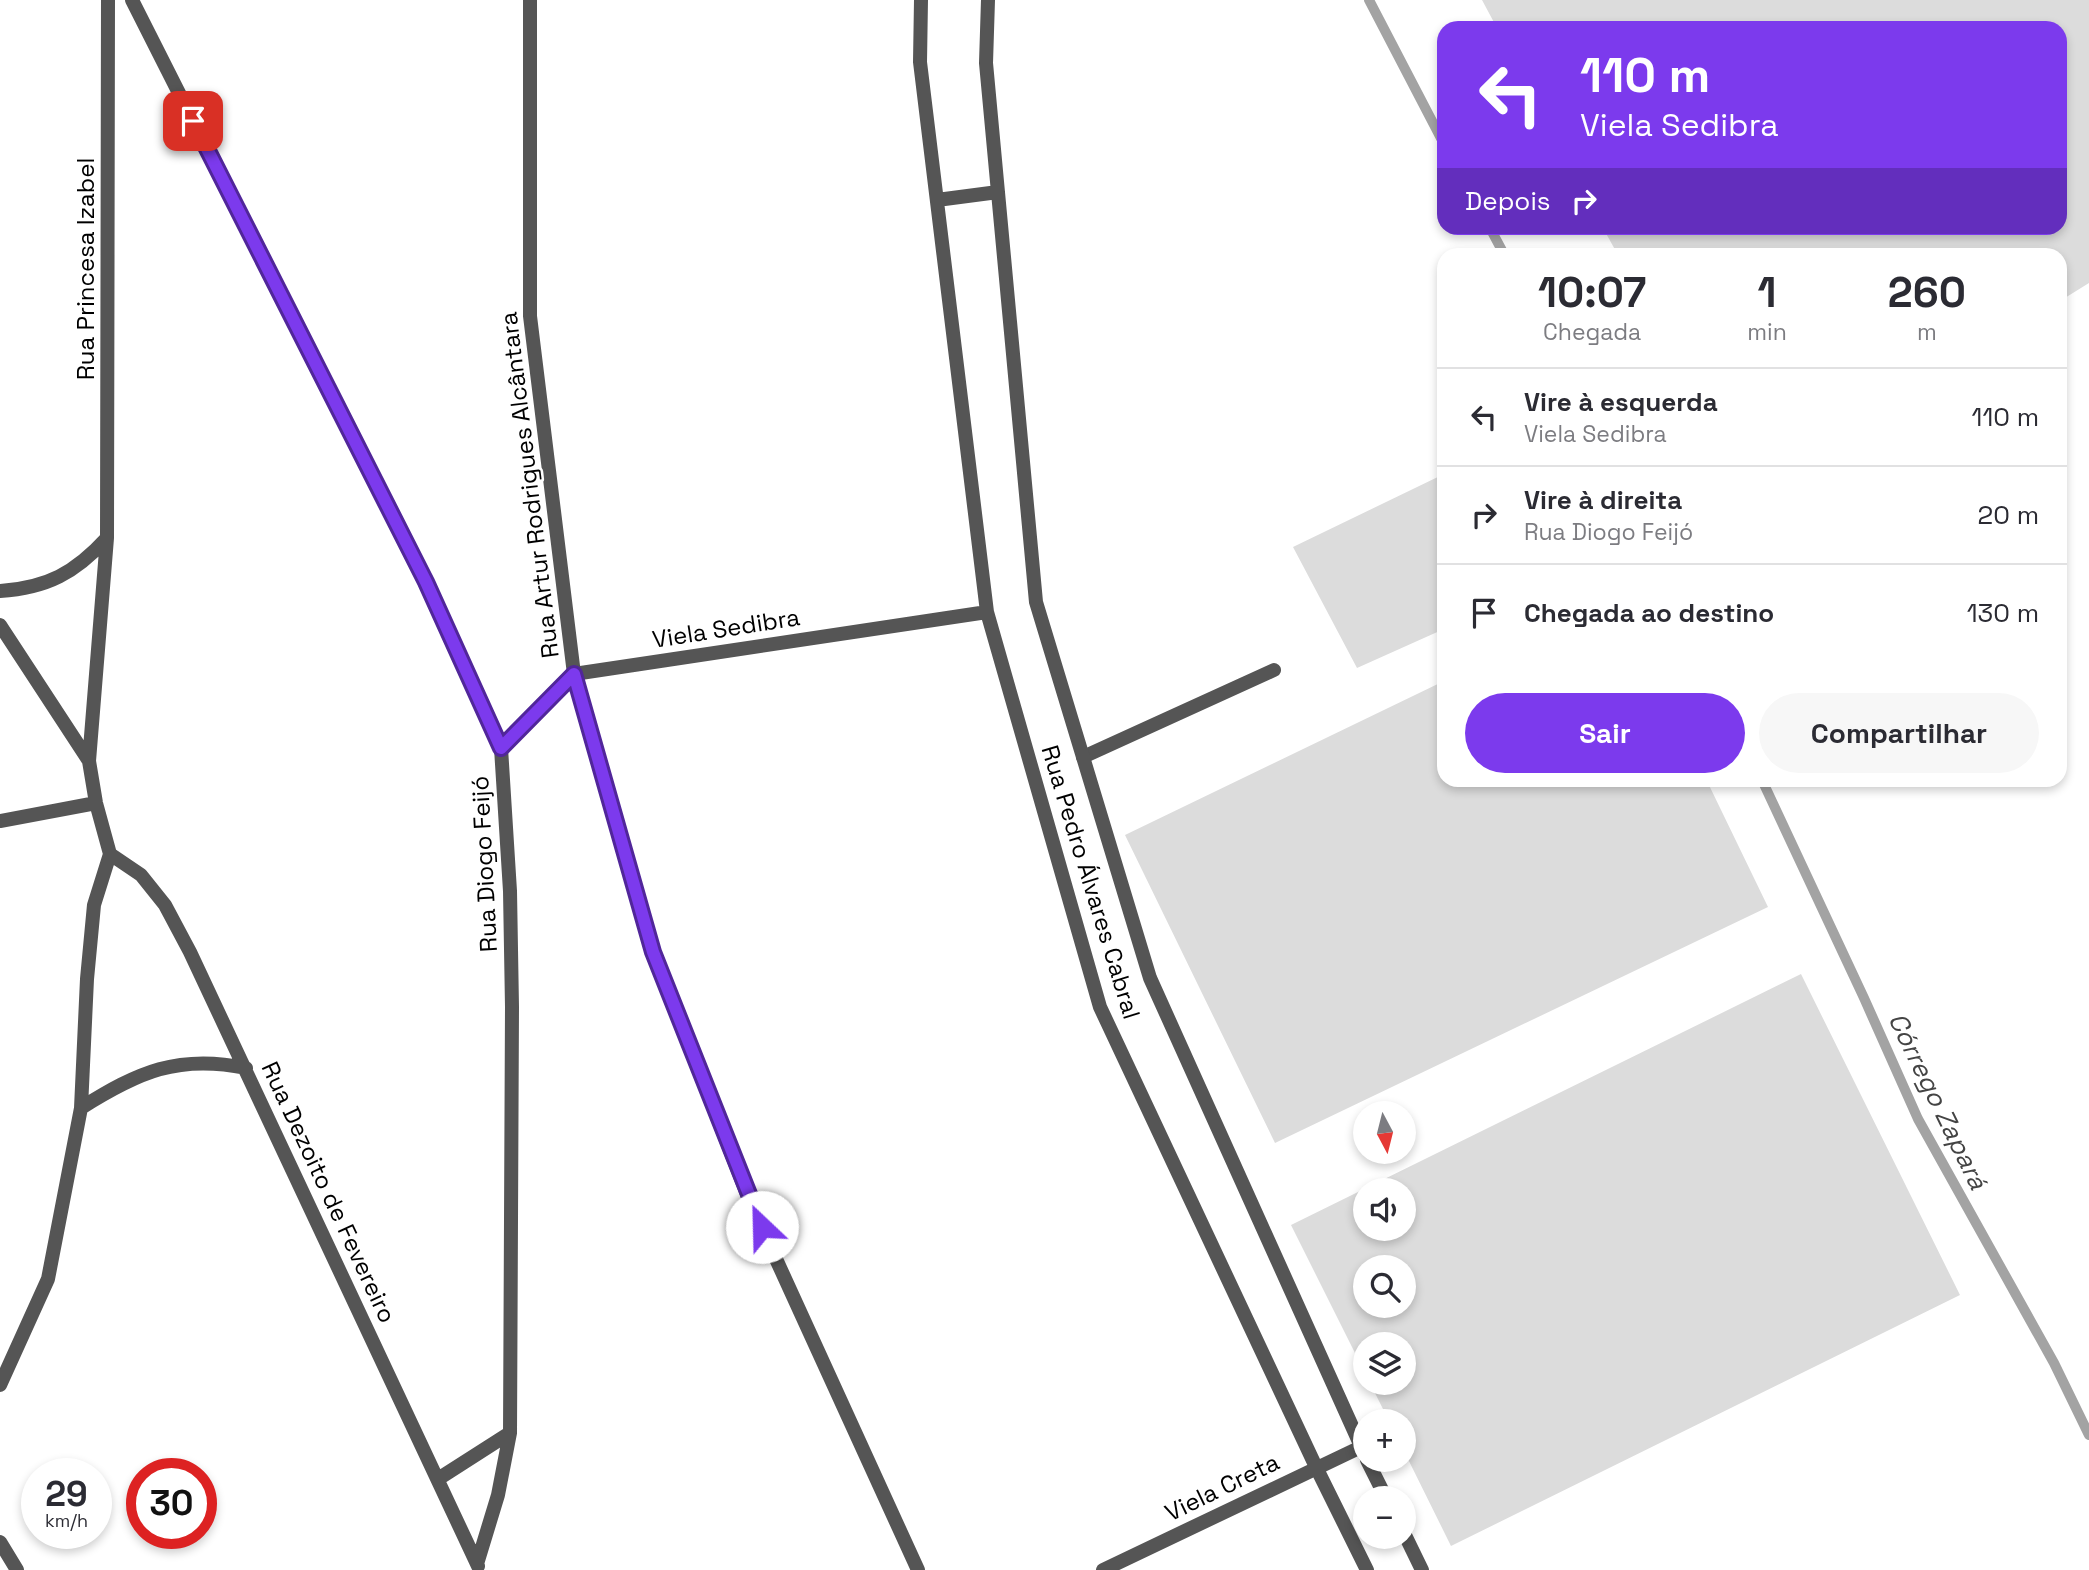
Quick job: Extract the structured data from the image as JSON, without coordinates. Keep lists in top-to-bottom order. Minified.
{"streets":{"street":["Rua Princesa Izabel","Rua Artur Rodrigues Alcântara","Viela Sedibra","Rua Diogo Feijó","Rua Pedro Álvares Cabral","Rua Dezoito de Fevereiro","Viela Creta"]},"crossings":[["Rua Princesa Izabel","Rua Dezoito de Fevereiro"],["Rua Artur Rodrigues Alcântara","Viela Sedibra"],["Viela Sedibra","Rua Pedro Álvares Cabral"],["Rua Diogo Feijó","Rua Dezoito de Fevereiro"],["Rua Pedro Álvares Cabral","Viela Creta"]],"water":["Córrego Zapará"],"north":"bottom","page":{"turn":["110 m","Viela Sedibra"],"then":"Depois","eta":["10:07","Chegada","1","min","260","m"],"list":[{"name":"Vire à esquerda","note":"Viela Sedibra","value":"110 m"},{"name":"Vire à direita","note":"Rua Diogo Feijó","value":"20 m"},{"name":"Chegada ao destino","value":"130 m"}],"buttons":["Sair","Compartilhar"],"map_buttons":["+","−"],"speed":"29 km/h","limit":"30"}}
